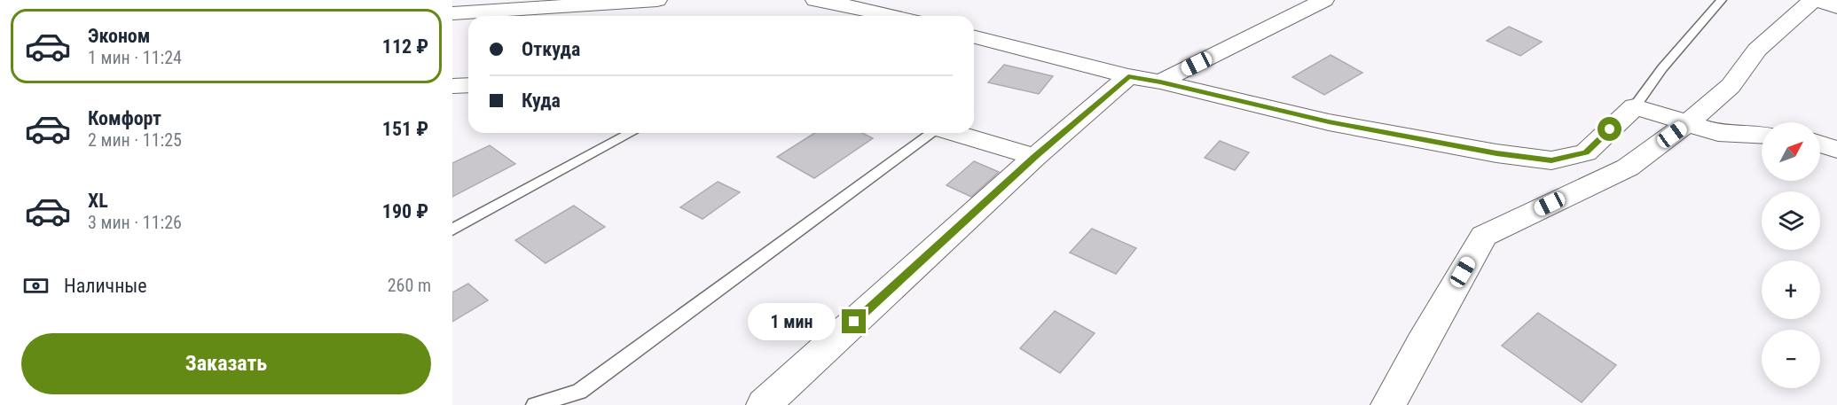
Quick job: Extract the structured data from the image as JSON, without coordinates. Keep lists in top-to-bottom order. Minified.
{"north":"top right","page":{"list":[{"name":"Эконом","note":"1 мин · 11:24","value":"112 ₽"},{"name":"Комфорт","note":"2 мин · 11:25","value":"151 ₽"},{"name":"XL","note":"3 мин · 11:26","value":"190 ₽"}],"banner":["Откуда","Куда"],"map_buttons":["+","−"],"pay":["Наличные","260 m"],"bubble":"1 мин","buttons":"Заказать"}}
